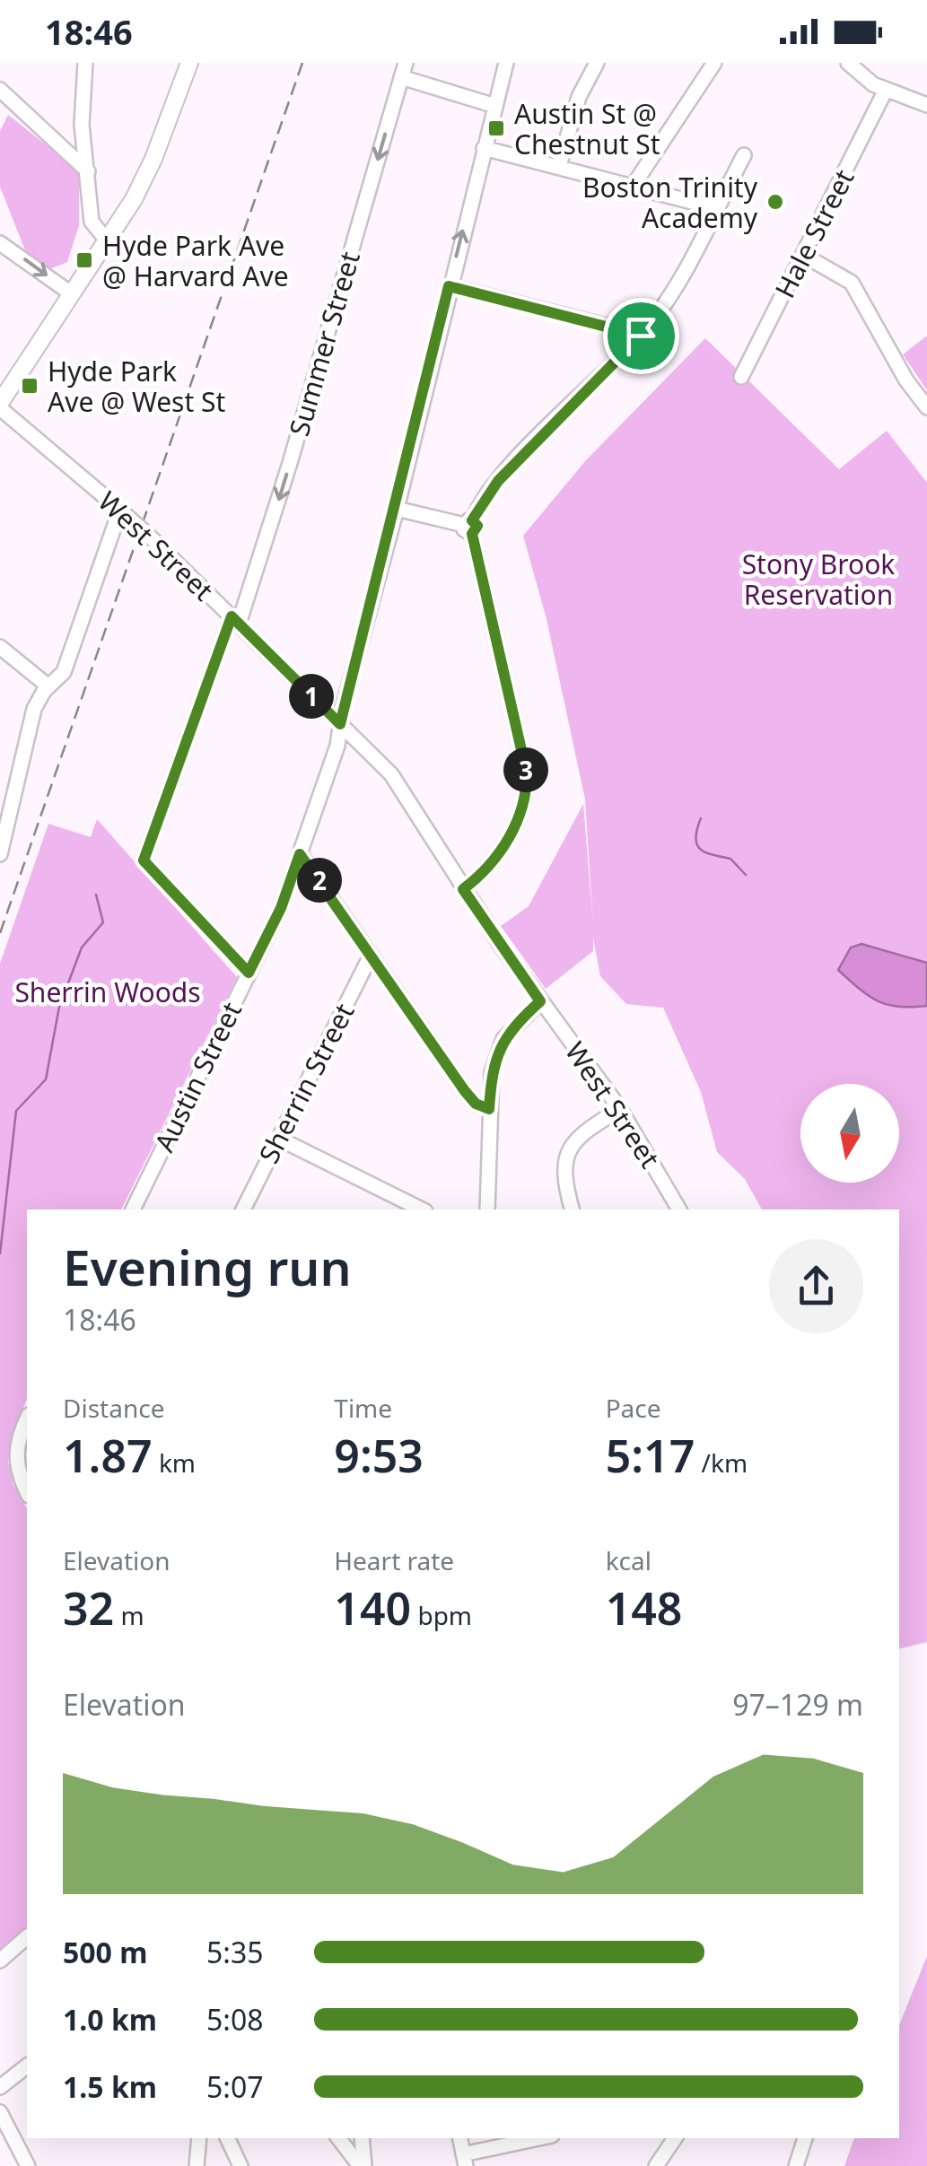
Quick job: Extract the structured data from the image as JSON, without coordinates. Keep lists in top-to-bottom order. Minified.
{"streets":{"street":["Hale Street","Summer Street","West Street","Austin Street","Sherrin Street"]},"crossings":[["Summer Street","West Street"],["Summer Street","Austin Street"],["West Street","Austin Street"]],"one_way":["Summer Street"],"parks":["Stony Brook Reservation","Sherrin Woods"],"places":{"transit":["Austin St @ Chestnut St","Hyde Park Ave @ Harvard Ave","Hyde Park Ave @ West St"],"other":["Boston Trinity Academy"]},"north":"bottom","page":{"status":"18:46","pins":["1","3","2"],"heading":["Evening run","18:46"],"stats":[["Distance","1.87 km"],["Time","9:53"],["Pace","5:17 /km"],["Elevation","32 m"],["Heart rate","140 bpm"],["kcal","148"]],"chart":["Elevation","97–129 m"],"list":[{"name":"500 m","note":"5:35"},{"name":"1.0 km","note":"5:08"},{"name":"1.5 km","note":"5:07"}]}}
